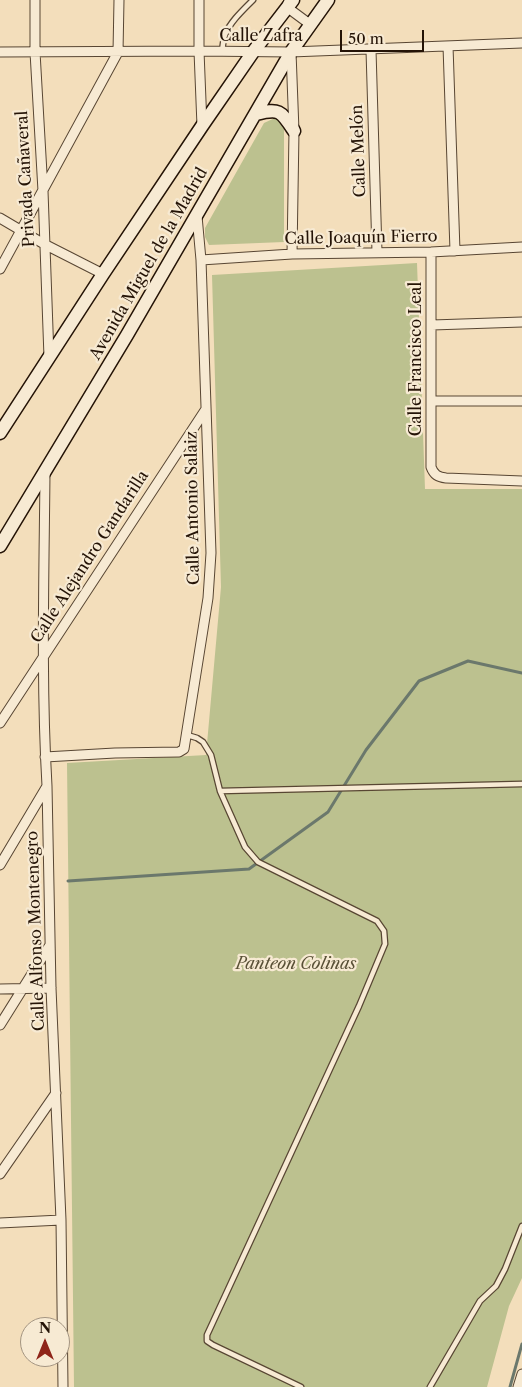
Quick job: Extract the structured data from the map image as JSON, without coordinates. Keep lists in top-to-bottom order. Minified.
{"streets":{"main road":["Avenida Miguel de la Madrid"],"street":["Calle Zafra","Calle Melón","Privada Cañaveral","Calle Joaquín Fierro","Calle Francisco Leal","Calle Antonio Salaiz","Calle Alejandro Gandarilla","Calle Alfonso Montenegro"]},"crossings":[["Calle Zafra","Calle Melón"],["Calle Zafra","Privada Cañaveral"],["Calle Zafra","Avenida Miguel de la Madrid"],["Calle Melón","Calle Joaquín Fierro"],["Privada Cañaveral","Avenida Miguel de la Madrid"],["Calle Joaquín Fierro","Calle Francisco Leal"],["Calle Joaquín Fierro","Calle Antonio Salaiz"],["Avenida Miguel de la Madrid","Calle Antonio Salaiz"],["Avenida Miguel de la Madrid","Calle Alfonso Montenegro"],["Calle Antonio Salaiz","Calle Alejandro Gandarilla"],["Calle Antonio Salaiz","Calle Alfonso Montenegro"],["Calle Alejandro Gandarilla","Calle Alfonso Montenegro"]],"parks":["Panteon Colinas"],"scale_bar":"50 m","north":"top"}
